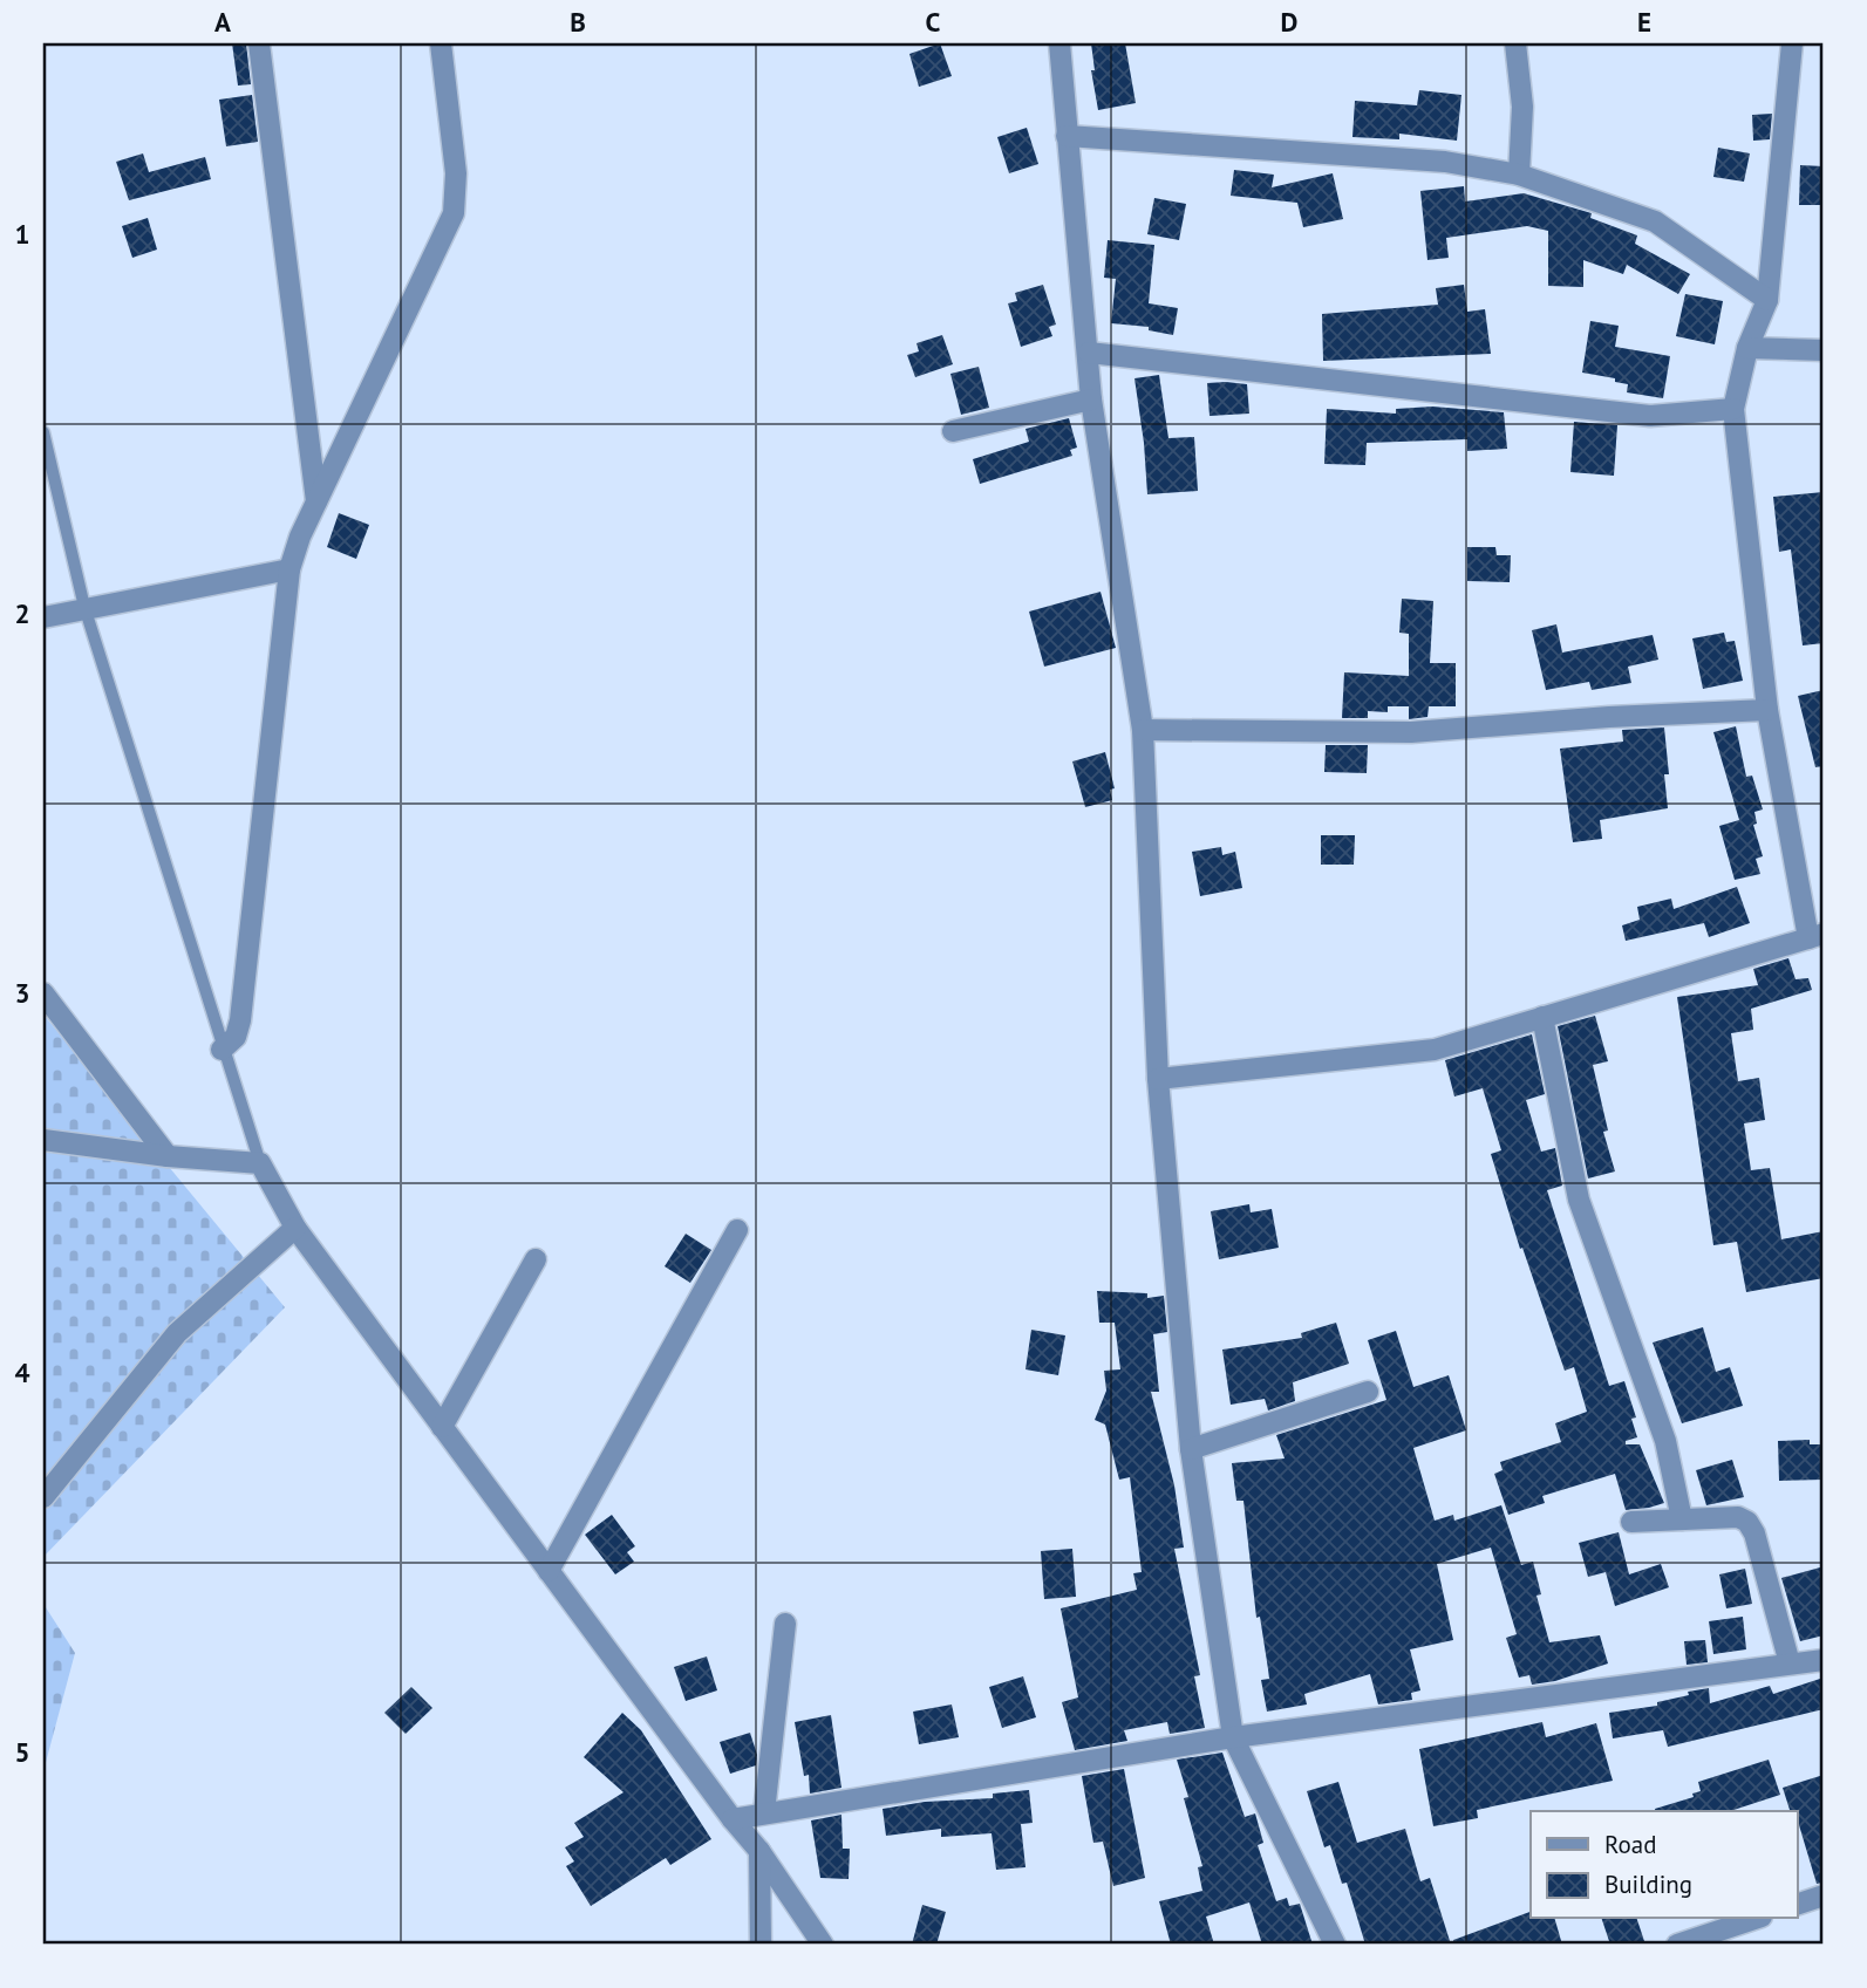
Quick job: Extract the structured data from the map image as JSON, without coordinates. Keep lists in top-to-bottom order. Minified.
{"legend":["Road","Building"],"grid":{"columns":["A","B","C","D","E"],"rows":["1","2","3","4","5"]}}
